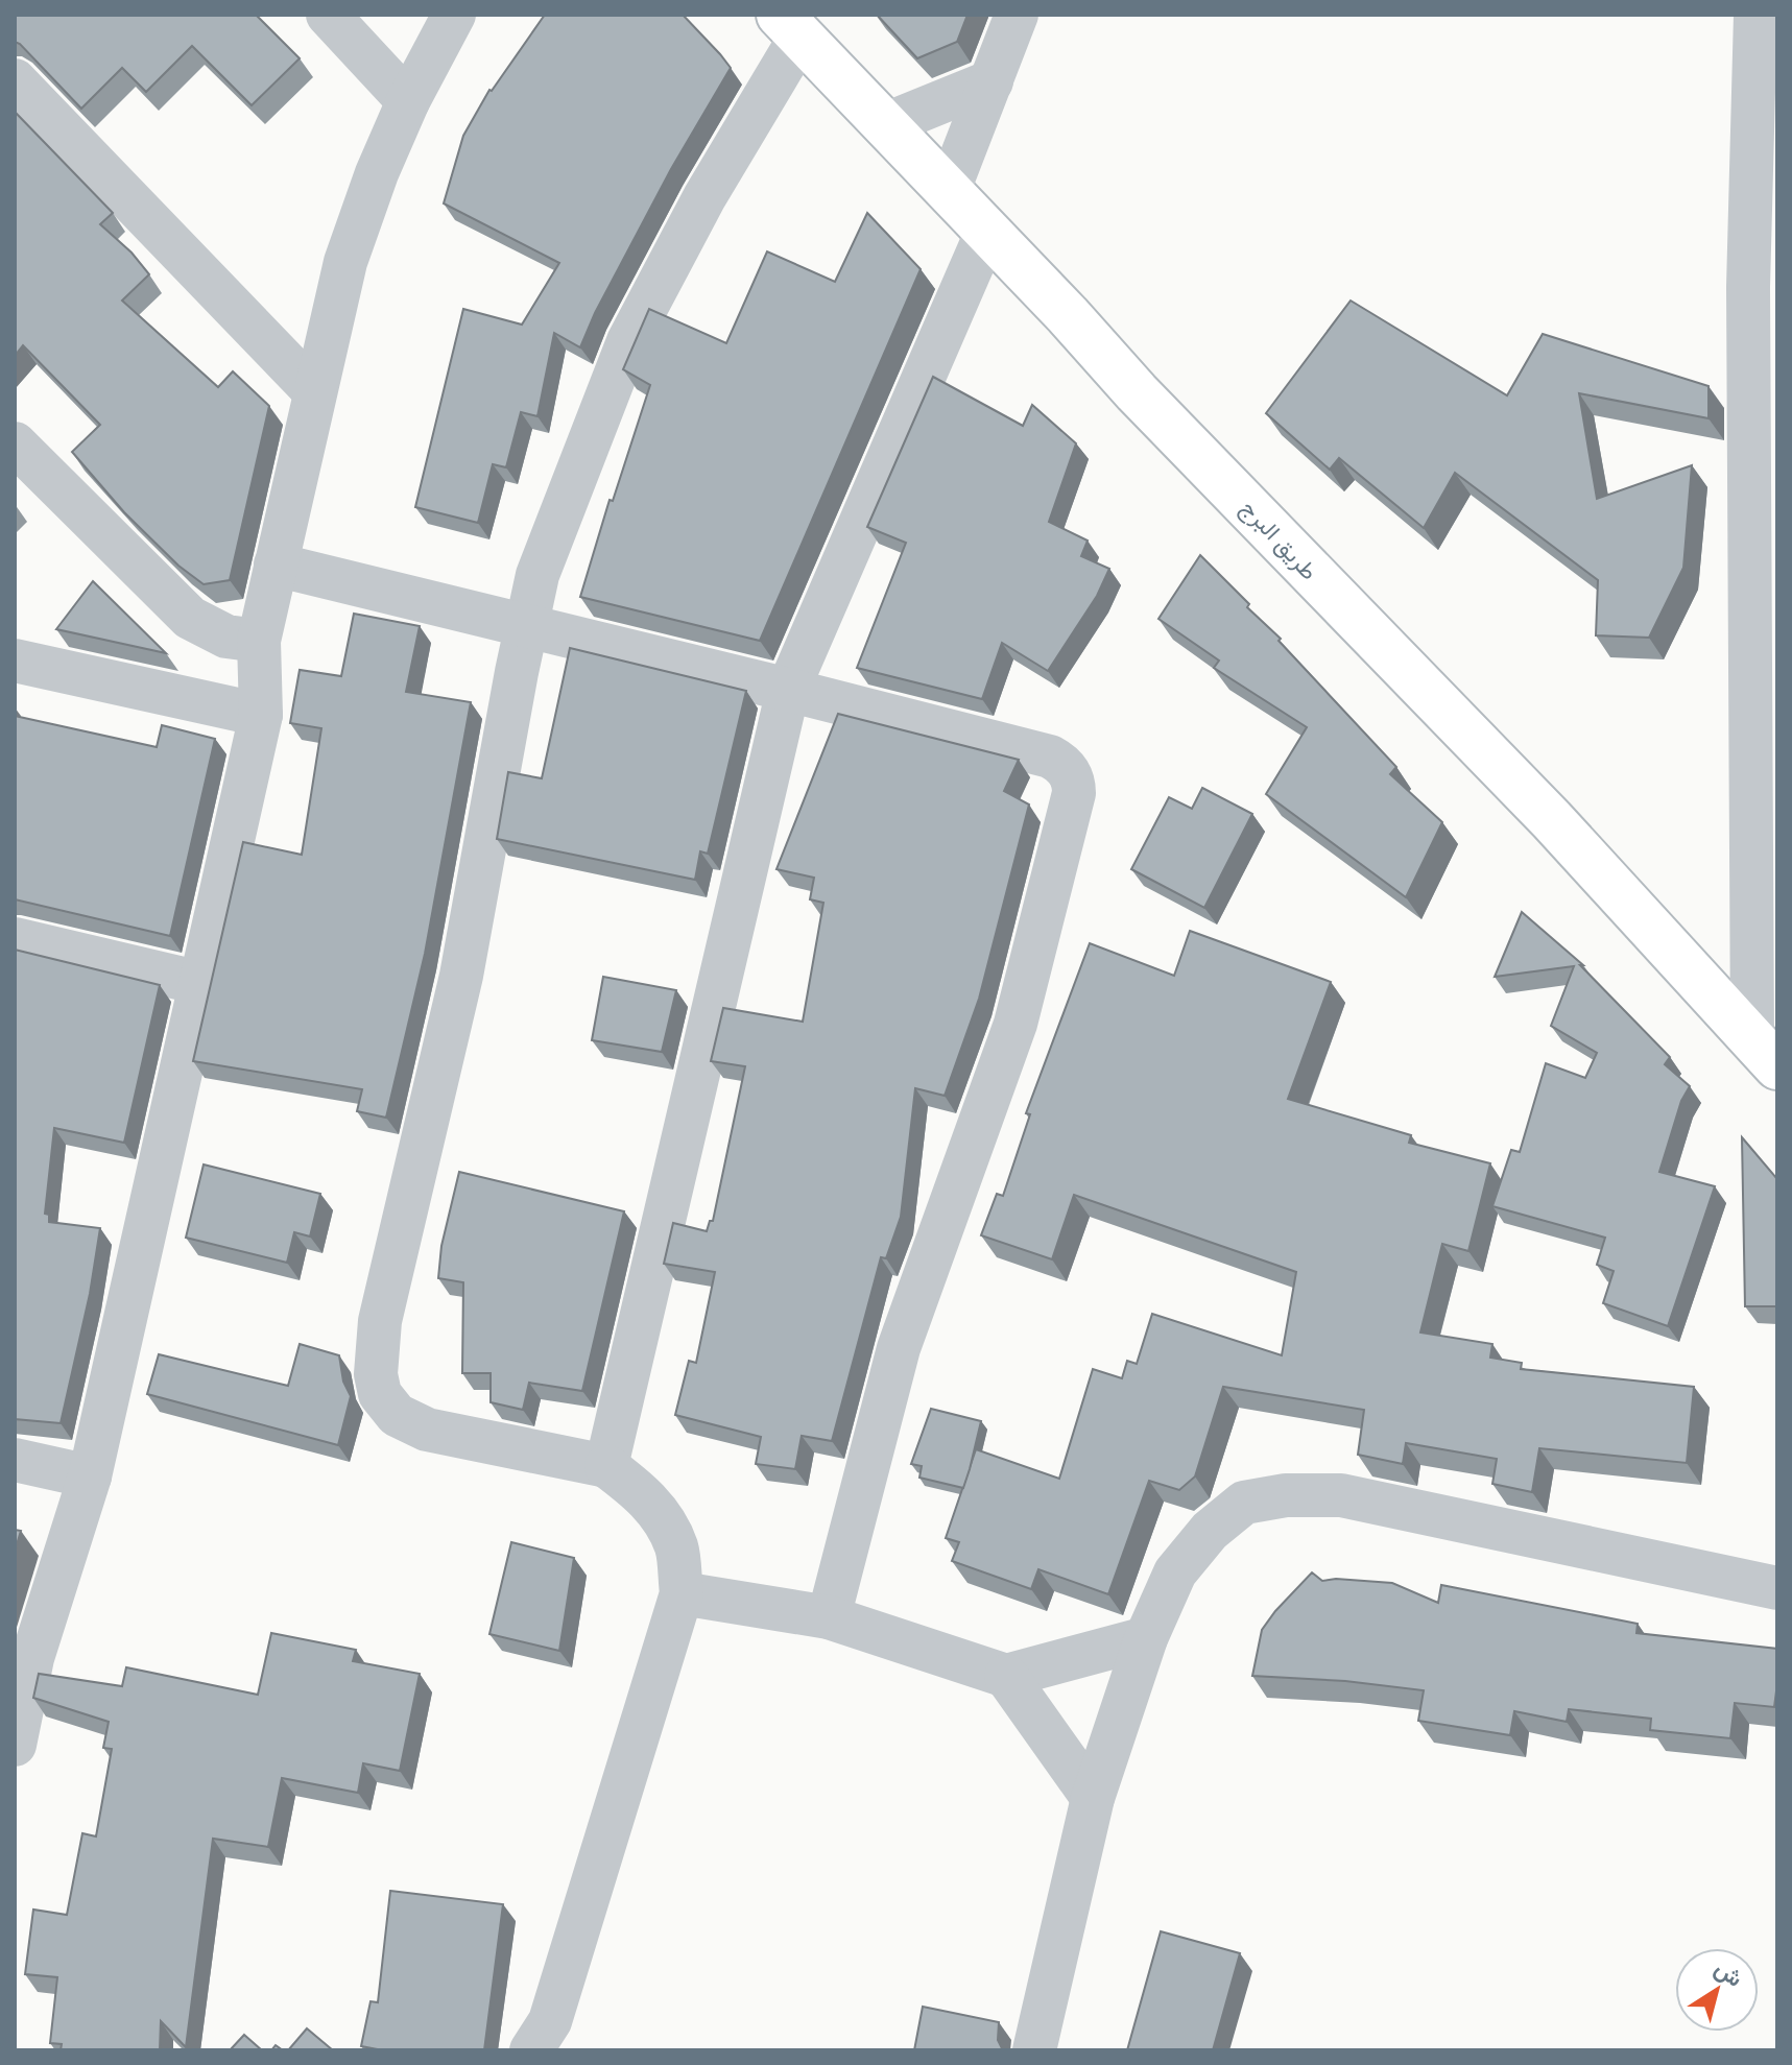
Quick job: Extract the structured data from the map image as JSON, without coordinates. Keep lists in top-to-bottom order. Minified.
{"streets":{"street":["طريق البرج"]},"north":"top right"}
